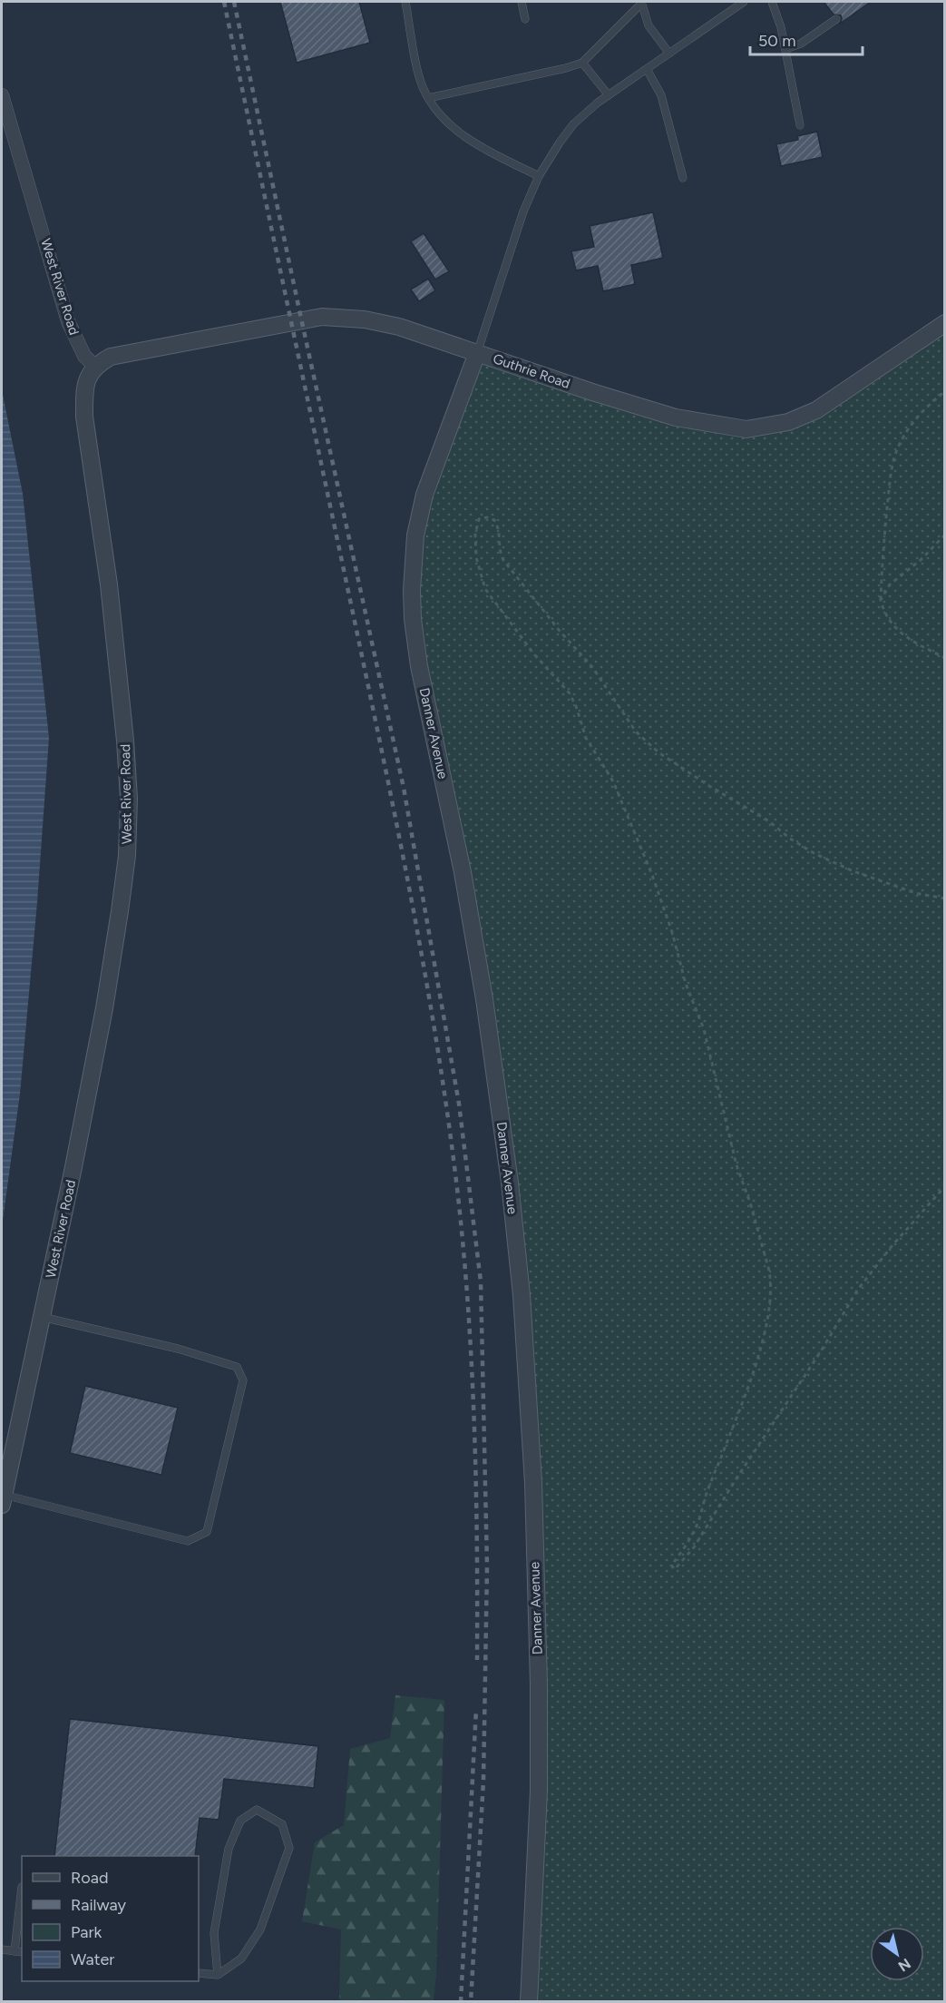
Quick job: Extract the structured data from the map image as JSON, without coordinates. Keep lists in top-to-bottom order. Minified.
{"streets":{"street":["West River Road","Guthrie Road","Danner Avenue"]},"crossings":[["West River Road","Guthrie Road"],["Guthrie Road","Danner Avenue"]],"legend":["Road","Railway","Park","Water"],"scale_bar":"50 m","north":"bottom right"}
